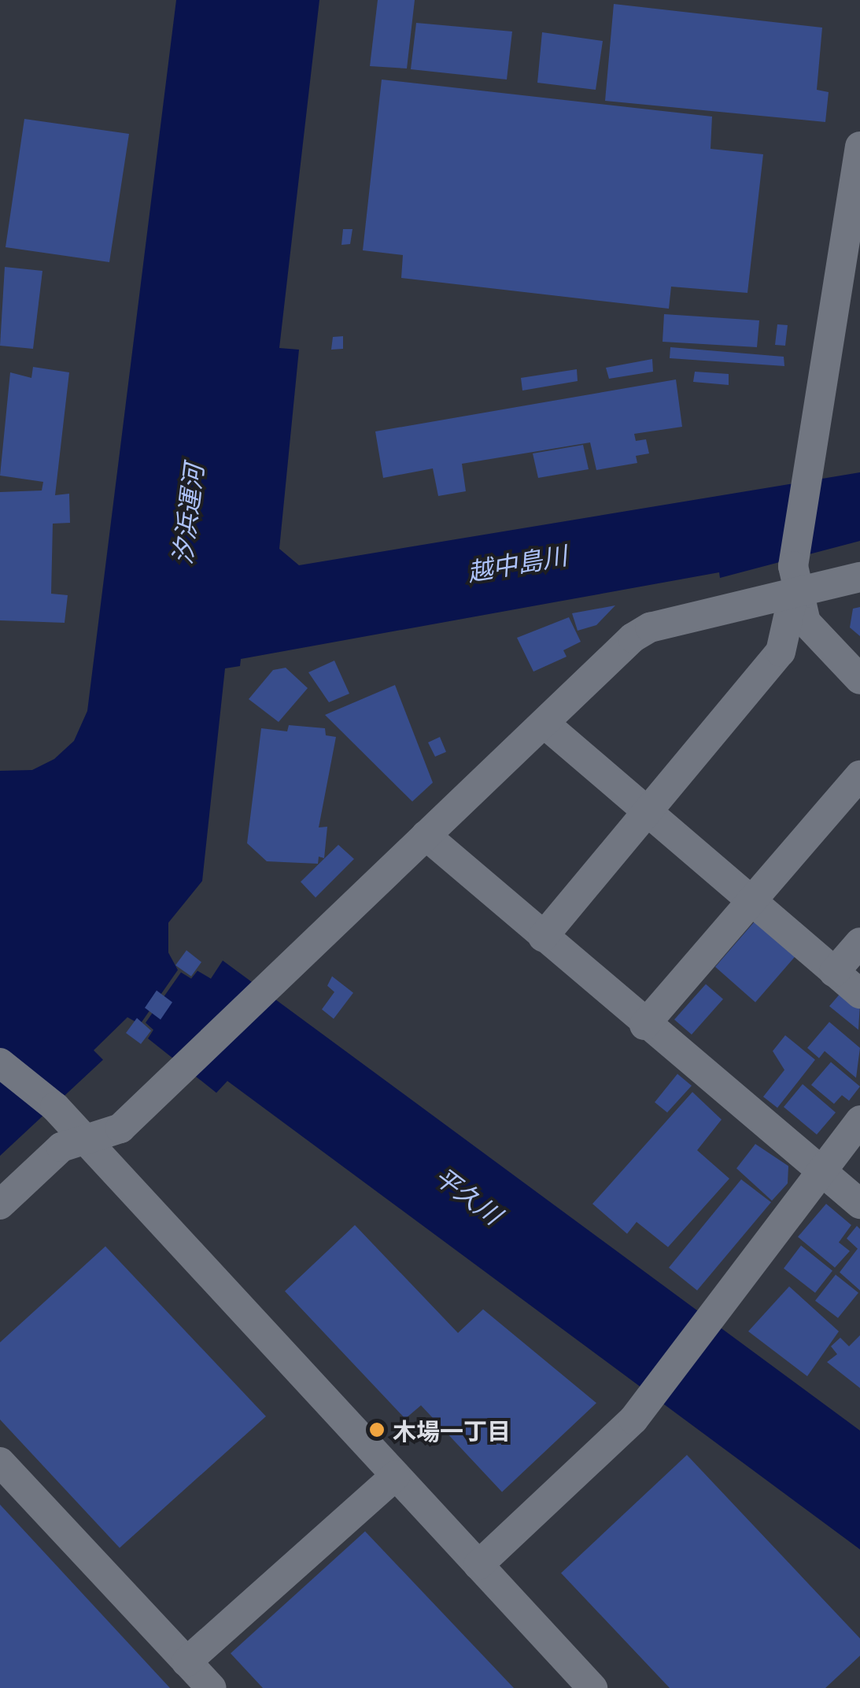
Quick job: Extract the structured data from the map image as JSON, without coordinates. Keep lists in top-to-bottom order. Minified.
{"water":["汐浜運河","越中島川","平久川"],"places":["木場一丁目"]}
